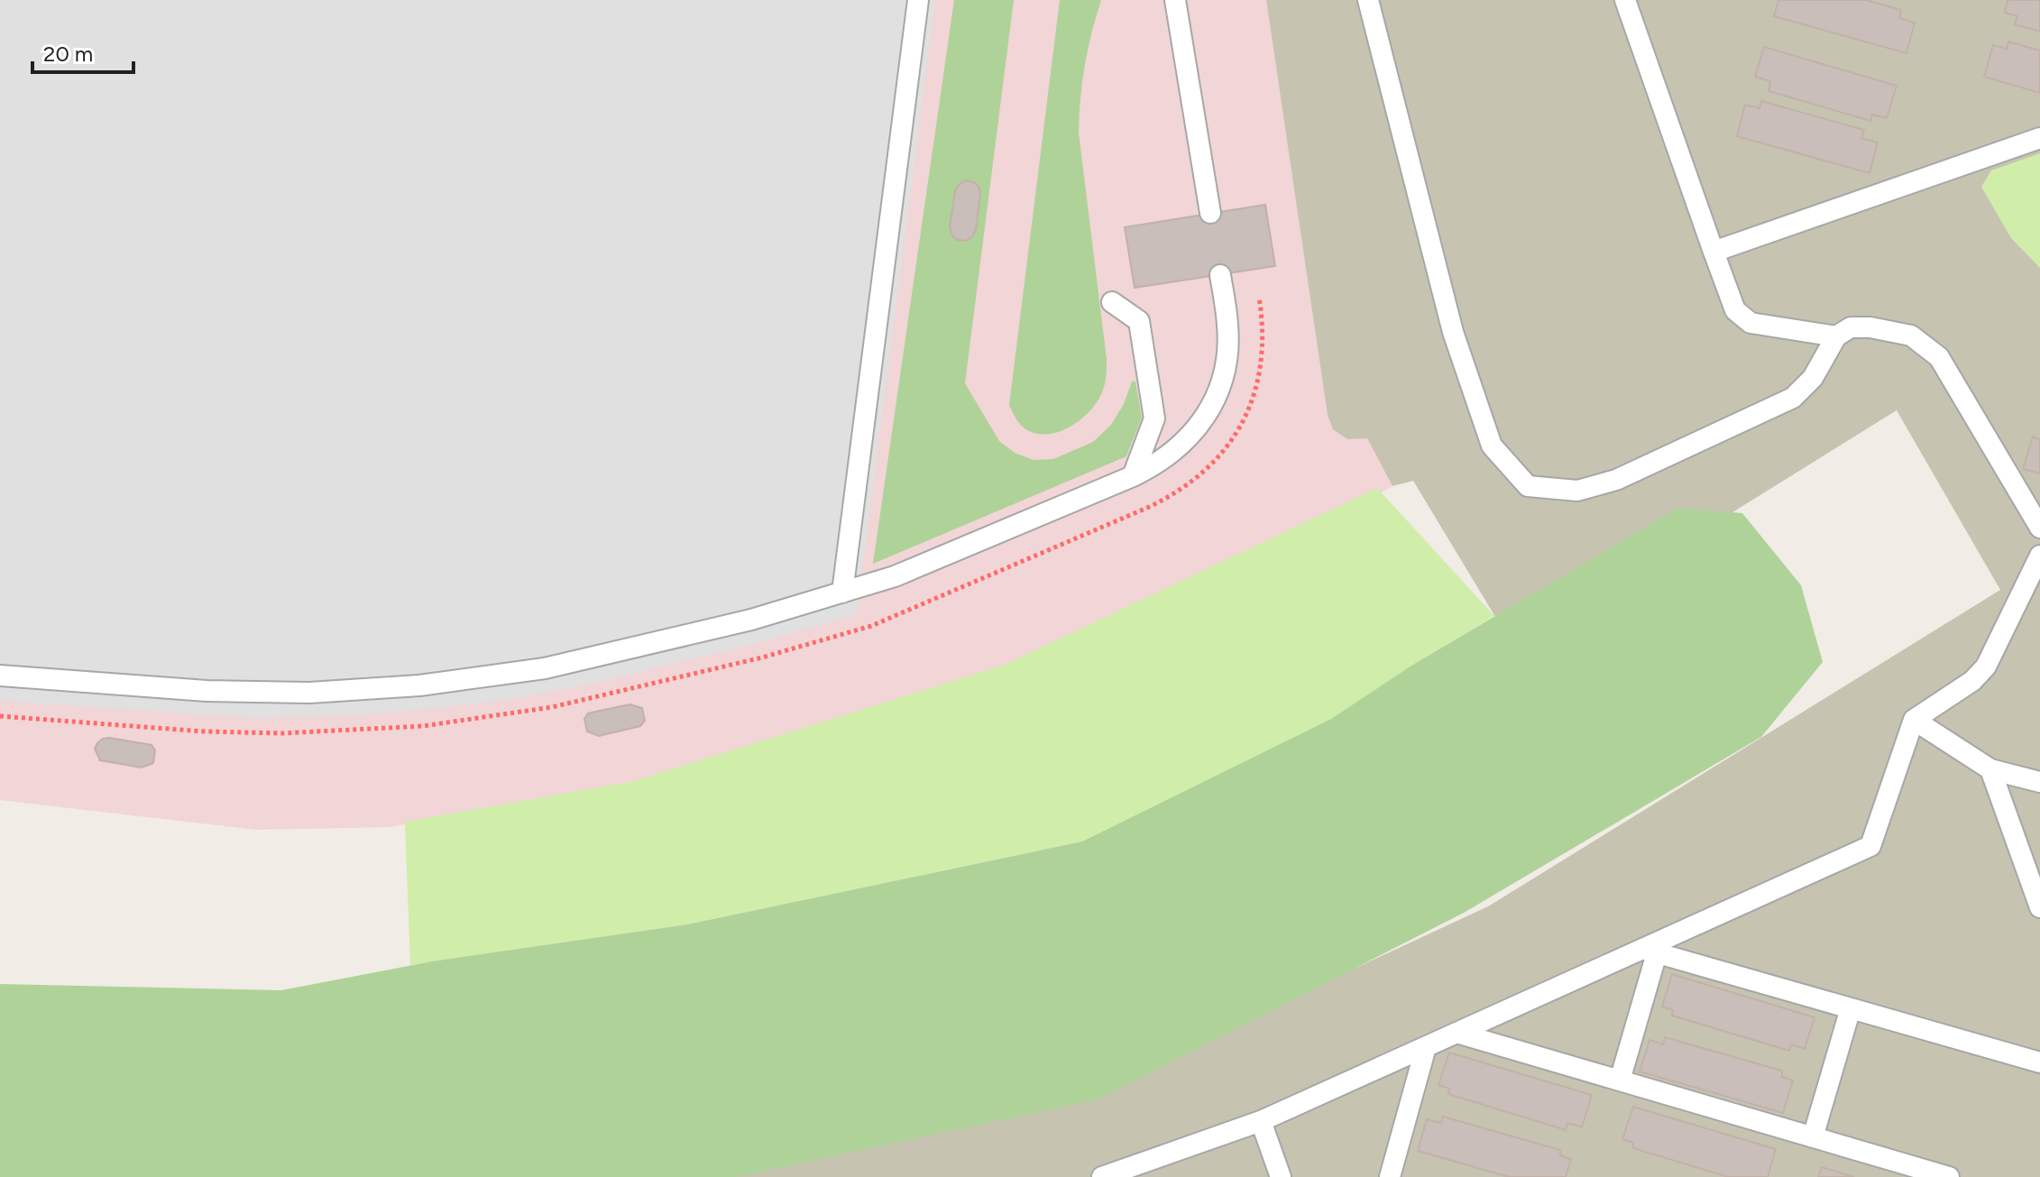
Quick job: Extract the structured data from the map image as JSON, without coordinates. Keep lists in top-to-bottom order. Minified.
{"scale_bar":"20 m"}
